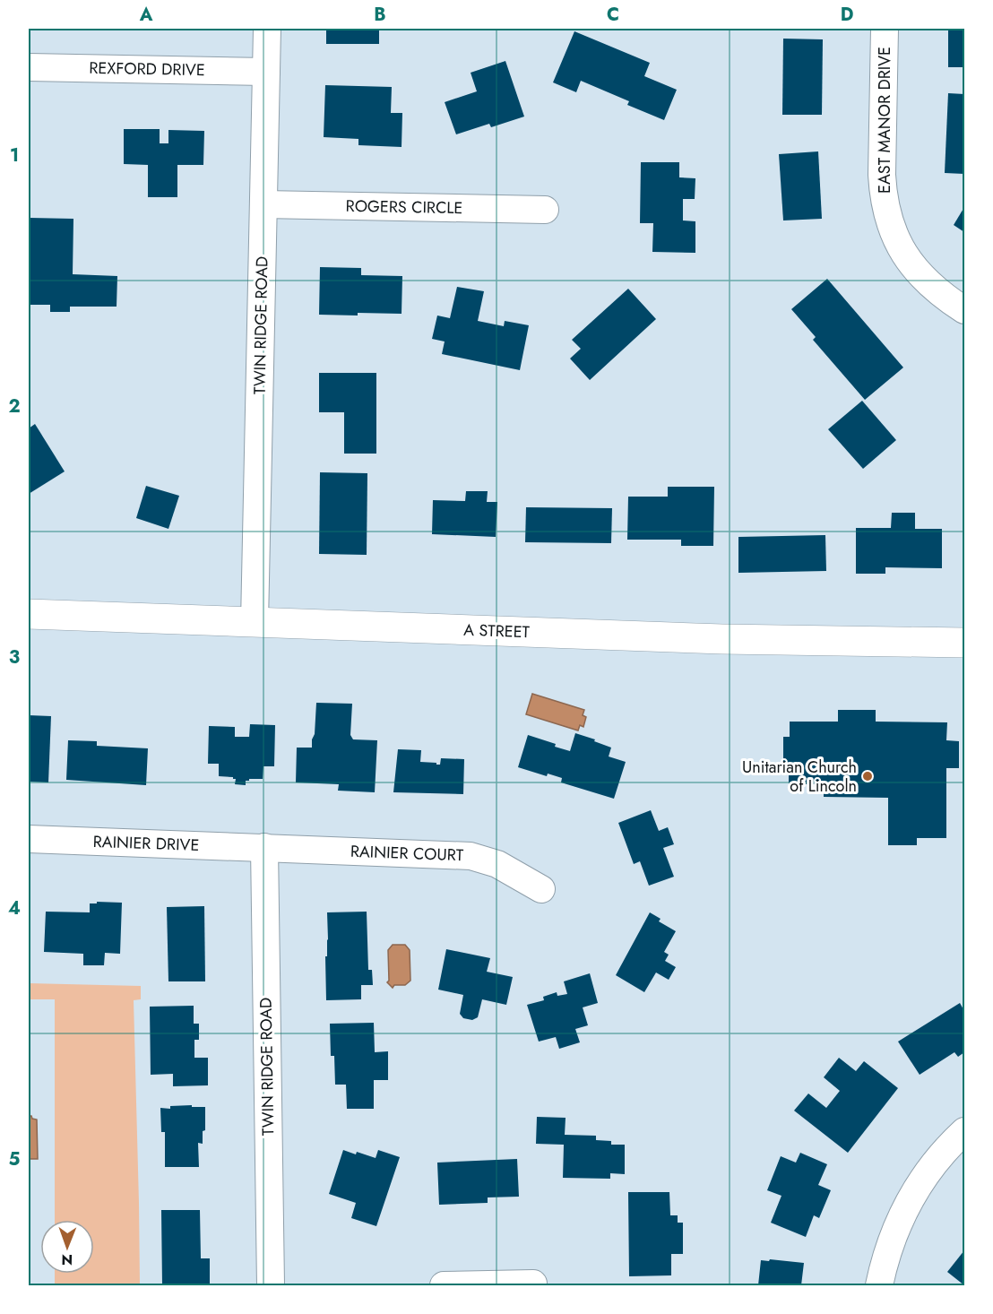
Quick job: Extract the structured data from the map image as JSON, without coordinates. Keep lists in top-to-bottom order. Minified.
{"streets":{"main road":["A STREET"],"street":["REXFORD DRIVE","EAST MANOR DRIVE","ROGERS CIRCLE","TWIN RIDGE ROAD","RAINIER DRIVE","RAINIER COURT"]},"crossings":[["REXFORD DRIVE","TWIN RIDGE ROAD"],["ROGERS CIRCLE","TWIN RIDGE ROAD"],["TWIN RIDGE ROAD","A STREET"],["TWIN RIDGE ROAD","RAINIER DRIVE"],["TWIN RIDGE ROAD","RAINIER COURT"],["RAINIER DRIVE","RAINIER COURT"]],"places":["Unitarian Church of Lincoln"],"north":"bottom","grid":{"columns":["A","B","C","D"],"rows":["1","2","3","4","5"]}}
